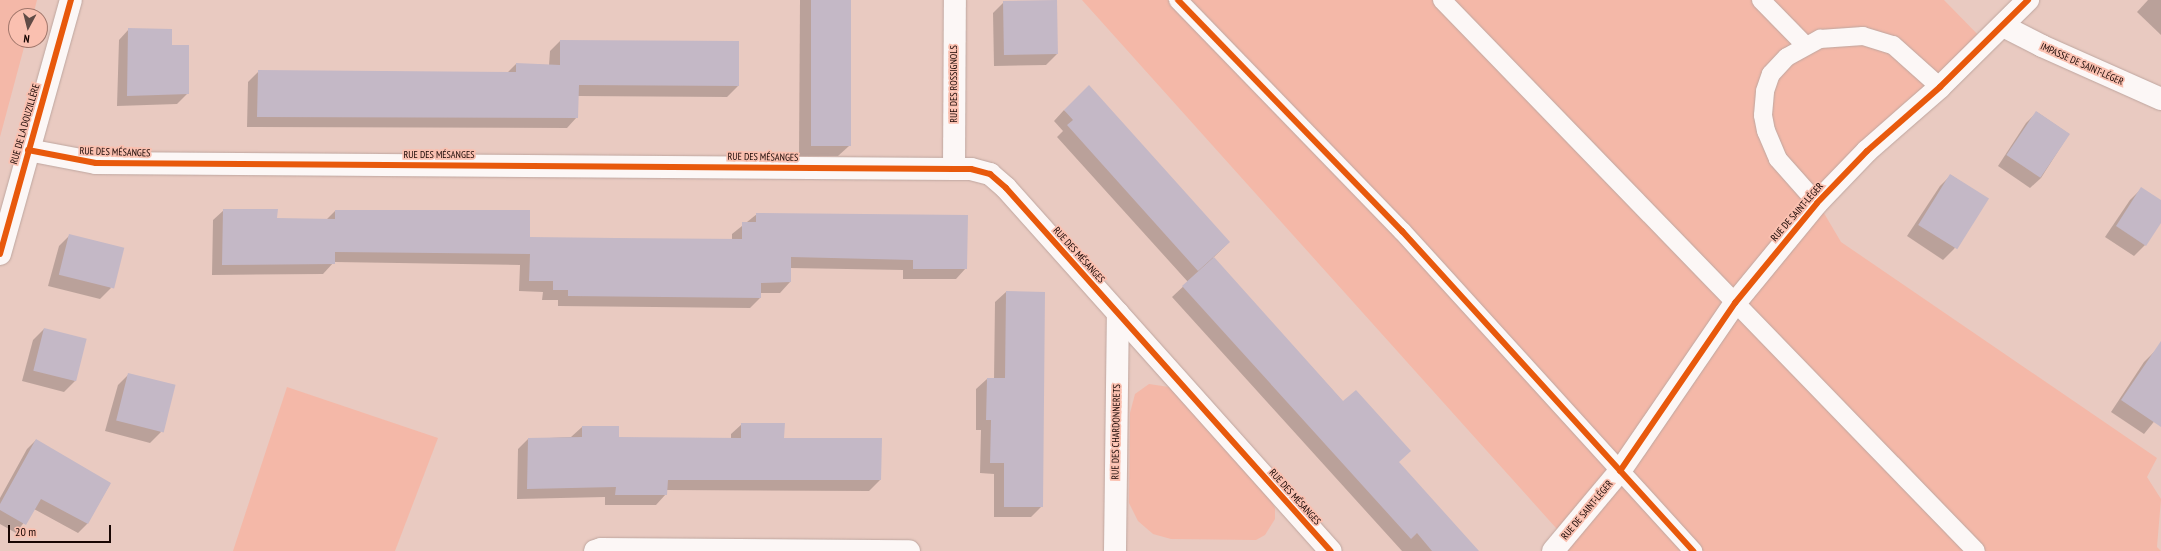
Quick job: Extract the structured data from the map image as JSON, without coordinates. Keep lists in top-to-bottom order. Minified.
{"streets":{"street":["IMPASSE DE SAINT-LÉGER","RUE DES ROSSIGNOLS","RUE DE LA DOUZILLÈRE","RUE DES MÉSANGES","RUE DE SAINT-LÉGER","RUE DES CHARDONNERETS"]},"crossings":[["IMPASSE DE SAINT-LÉGER","RUE DE SAINT-LÉGER"],["RUE DES ROSSIGNOLS","RUE DES MÉSANGES"],["RUE DE LA DOUZILLÈRE","RUE DES MÉSANGES"],["RUE DES MÉSANGES","RUE DES CHARDONNERETS"]],"scale_bar":"20 m","north":"bottom"}
